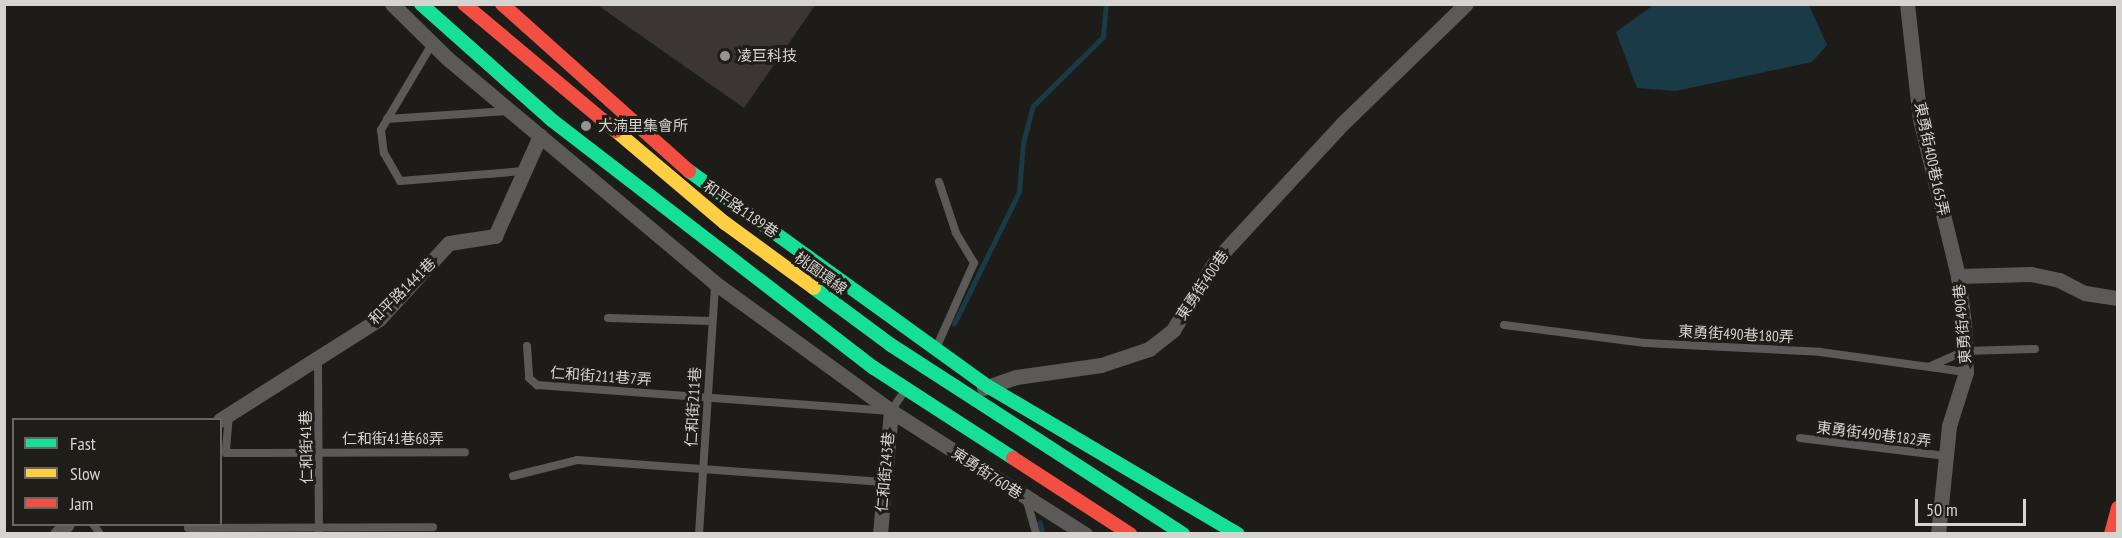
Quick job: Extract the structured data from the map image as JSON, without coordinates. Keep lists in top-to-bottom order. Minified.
{"streets":{"main road":["和平路1189巷","桃園環線"],"street":["東勇街400巷165弄","東勇街400巷","和平路1441巷","東勇街490巷","仁和街243巷","東勇街760巷"],"lane":["東勇街490巷180弄","仁和街211巷7弄","仁和街211巷","東勇街490巷182弄","仁和街41巷68弄","仁和街41巷"]},"crossings":[["東勇街400巷165弄","東勇街490巷"],["和平路1189巷","東勇街400巷"],["東勇街400巷","仁和街211巷7弄"],["東勇街400巷","仁和街243巷"],["東勇街400巷","東勇街760巷"],["和平路1441巷","仁和街41巷68弄"],["和平路1441巷","仁和街41巷"],["東勇街490巷","東勇街490巷180弄"],["東勇街490巷","東勇街490巷182弄"],["仁和街211巷7弄","仁和街211巷"],["仁和街211巷7弄","仁和街243巷"],["仁和街211巷7弄","東勇街760巷"],["仁和街41巷68弄","仁和街41巷"],["仁和街243巷","東勇街760巷"]],"places":["凌巨科技","大湳里集會所"],"legend":["Fast","Slow","Jam"],"scale_bar":"50 m"}
